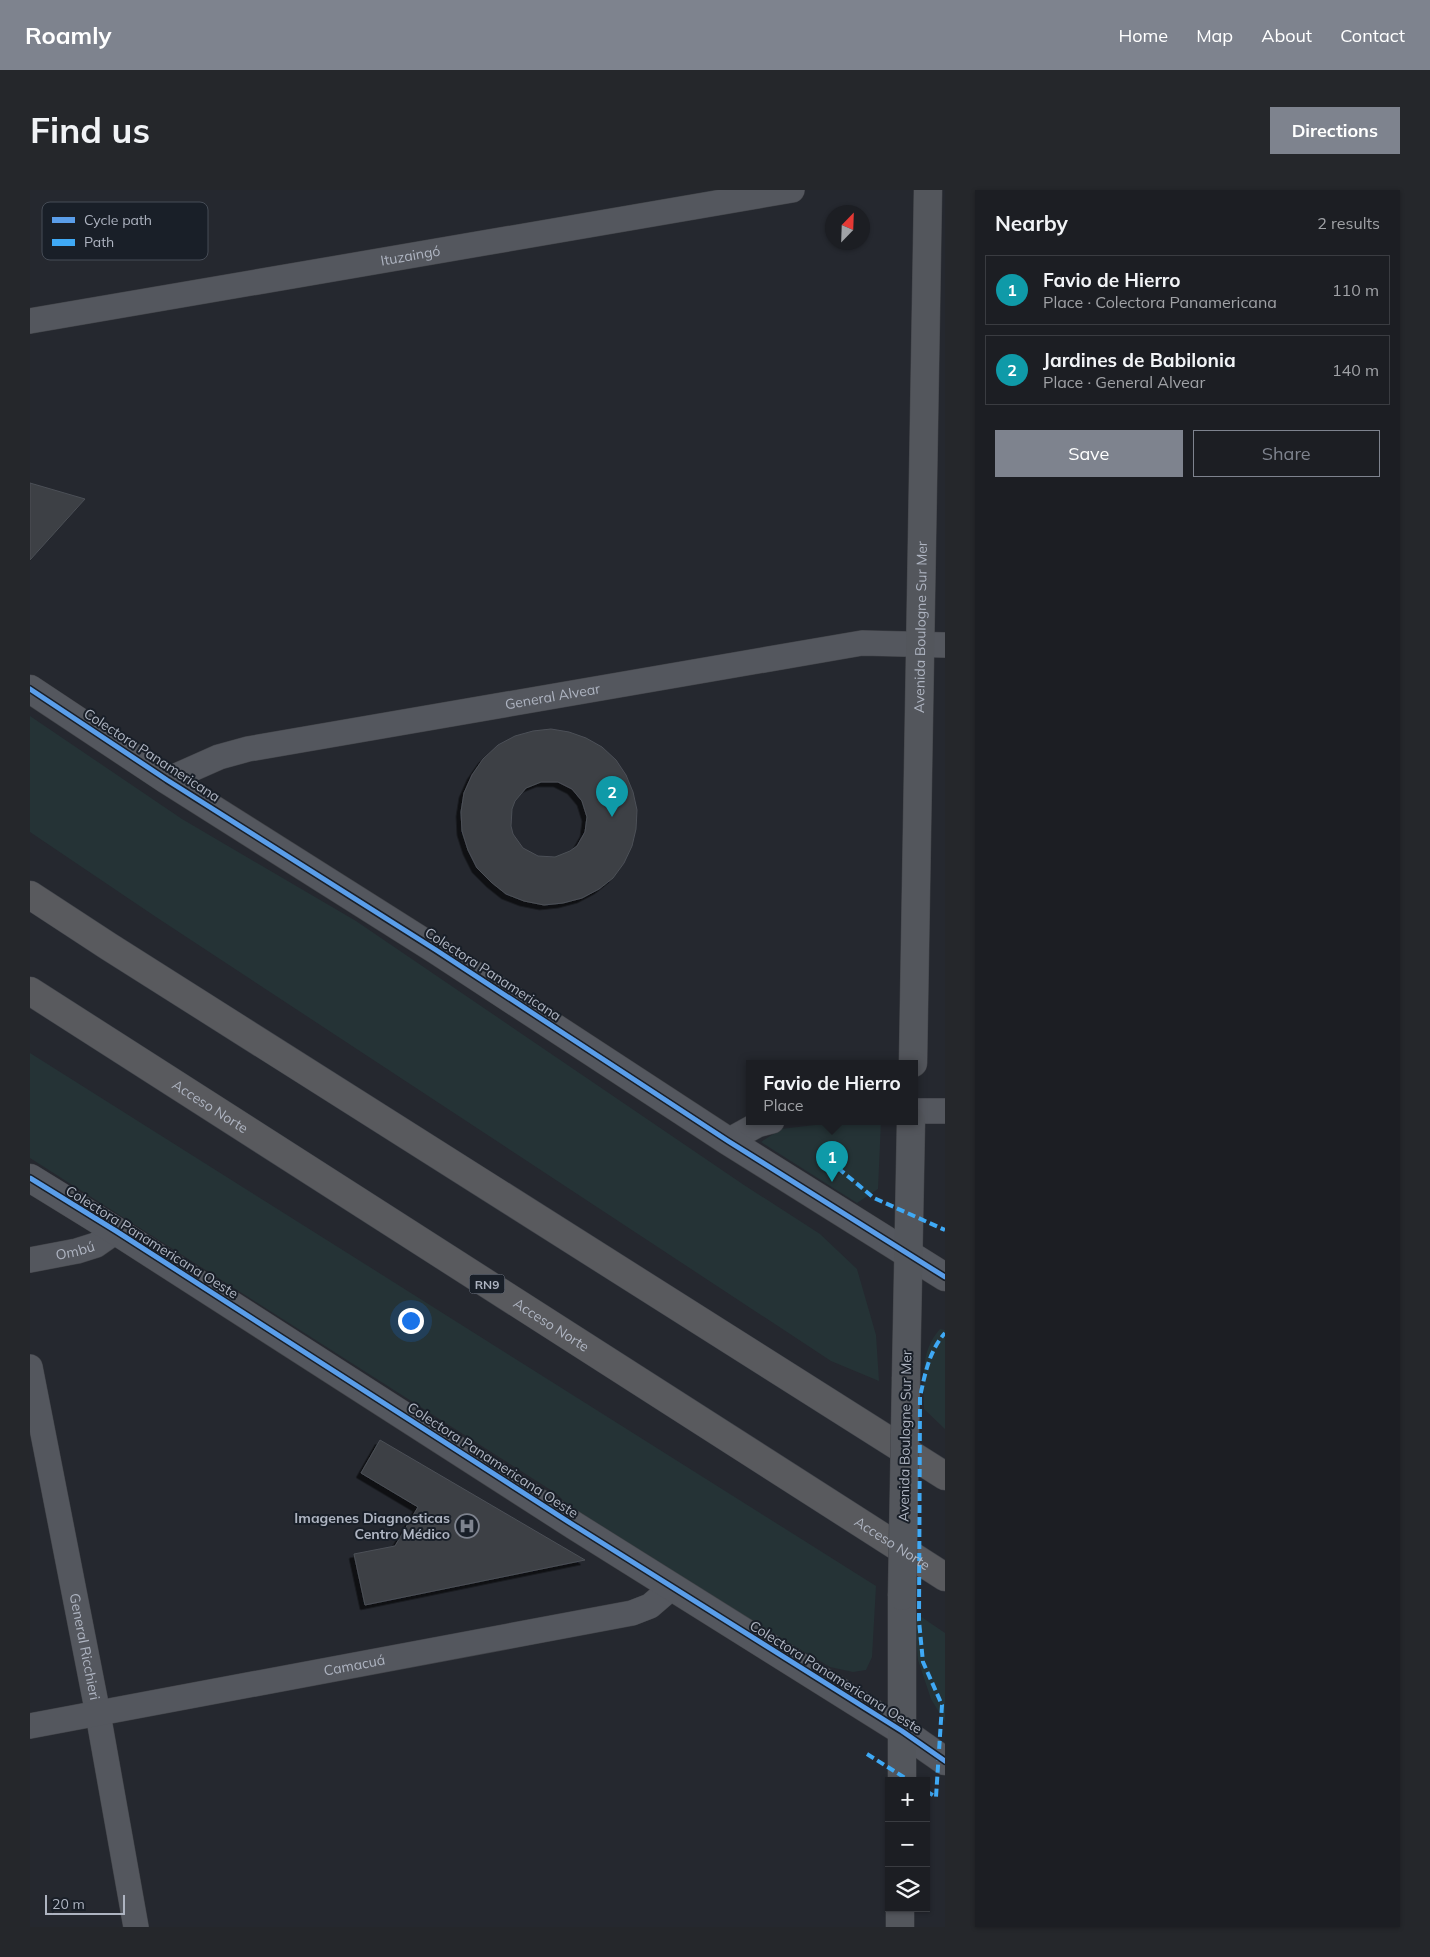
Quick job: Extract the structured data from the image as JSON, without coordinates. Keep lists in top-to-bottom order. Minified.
{"streets":{"highway":["Acceso Norte","RN9"],"main road":["Avenida Boulogne Sur Mer"],"street":["Ituzaingó","General Alvear","Colectora Panamericana","Colectora Panamericana Oeste","Ombú","General Ricchieri","Camacuá"]},"crossings":[["Avenida Boulogne Sur Mer","General Alvear"],["Avenida Boulogne Sur Mer","Colectora Panamericana"],["Avenida Boulogne Sur Mer","Colectora Panamericana Oeste"],["General Alvear","Colectora Panamericana"],["Colectora Panamericana Oeste","Ombú"],["Colectora Panamericana Oeste","Camacuá"],["General Ricchieri","Camacuá"]],"places":{"hospital":["Imagenes Diagnosticas Centro Médico"]},"legend":["Cycle path","Path"],"scale_bar":"20 m","north":"top right","page":{"header":"Roamly","nav":["Home","Map","About","Contact"],"buttons":["Directions",["Save","Share"]],"title":"Find us","heading":["Nearby","2 results"],"list":[{"mark":"1","name":"Favio de Hierro","note":"Place · Colectora Panamericana","value":"110 m"},{"mark":"2","name":"Jardines de Babilonia","note":"Place · General Alvear","value":"140 m"}],"pins":["2","1"],"popup":["Favio de Hierro","Place"],"map_buttons":["+","−"],"scale":"20 m"}}
